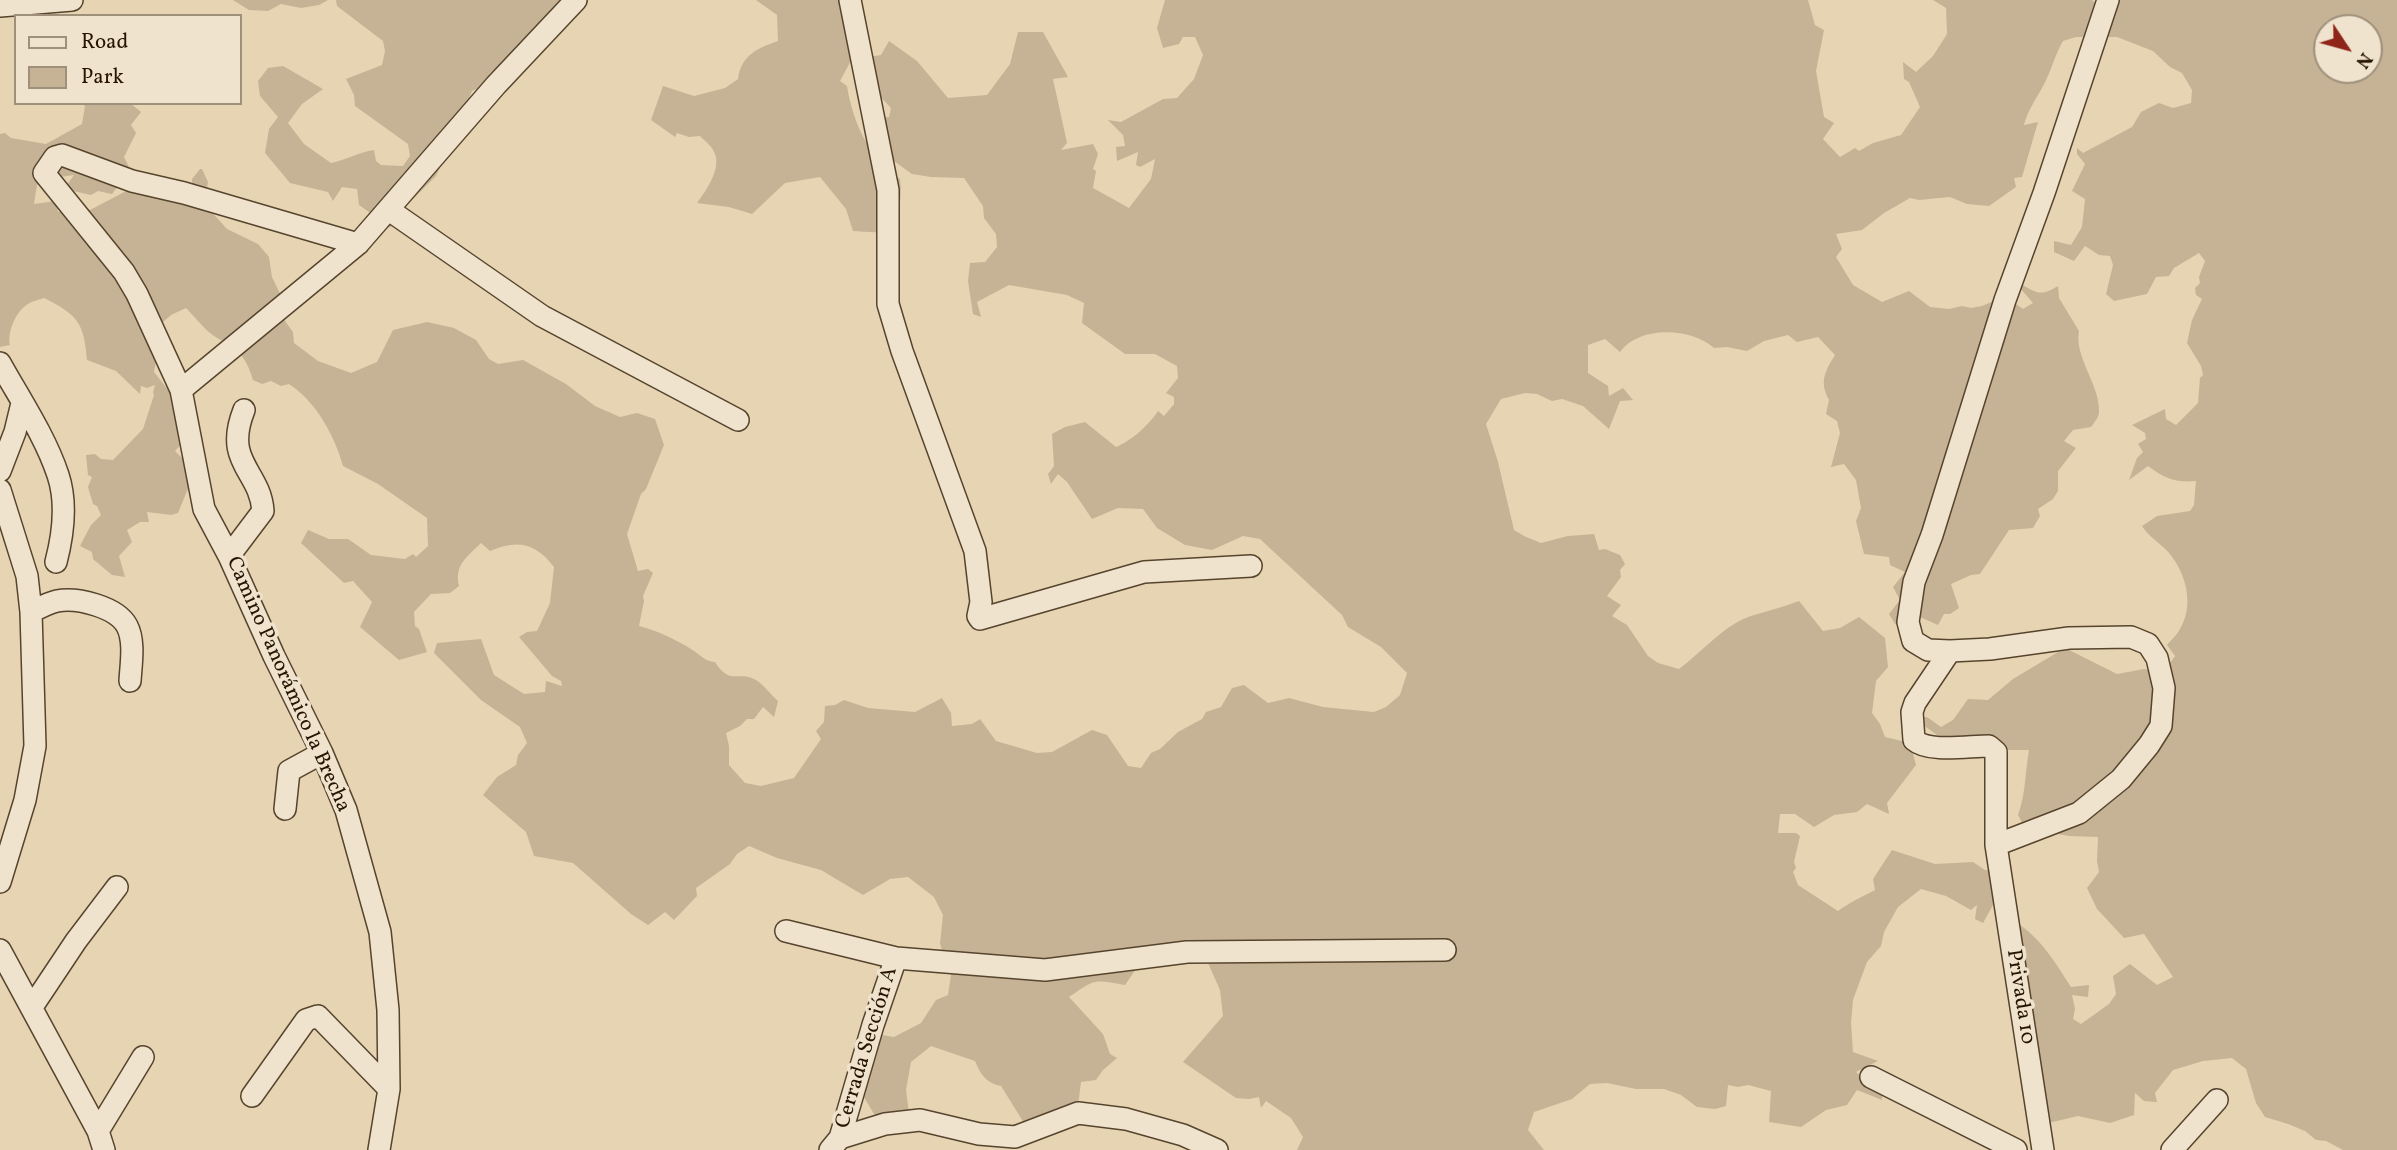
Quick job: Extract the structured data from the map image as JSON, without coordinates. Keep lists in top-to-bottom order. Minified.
{"streets":{"street":["Camino Panorámico la Brecha","Privada 10","Cerrada Sección A"]},"legend":["Road","Park"],"north":"bottom right"}
